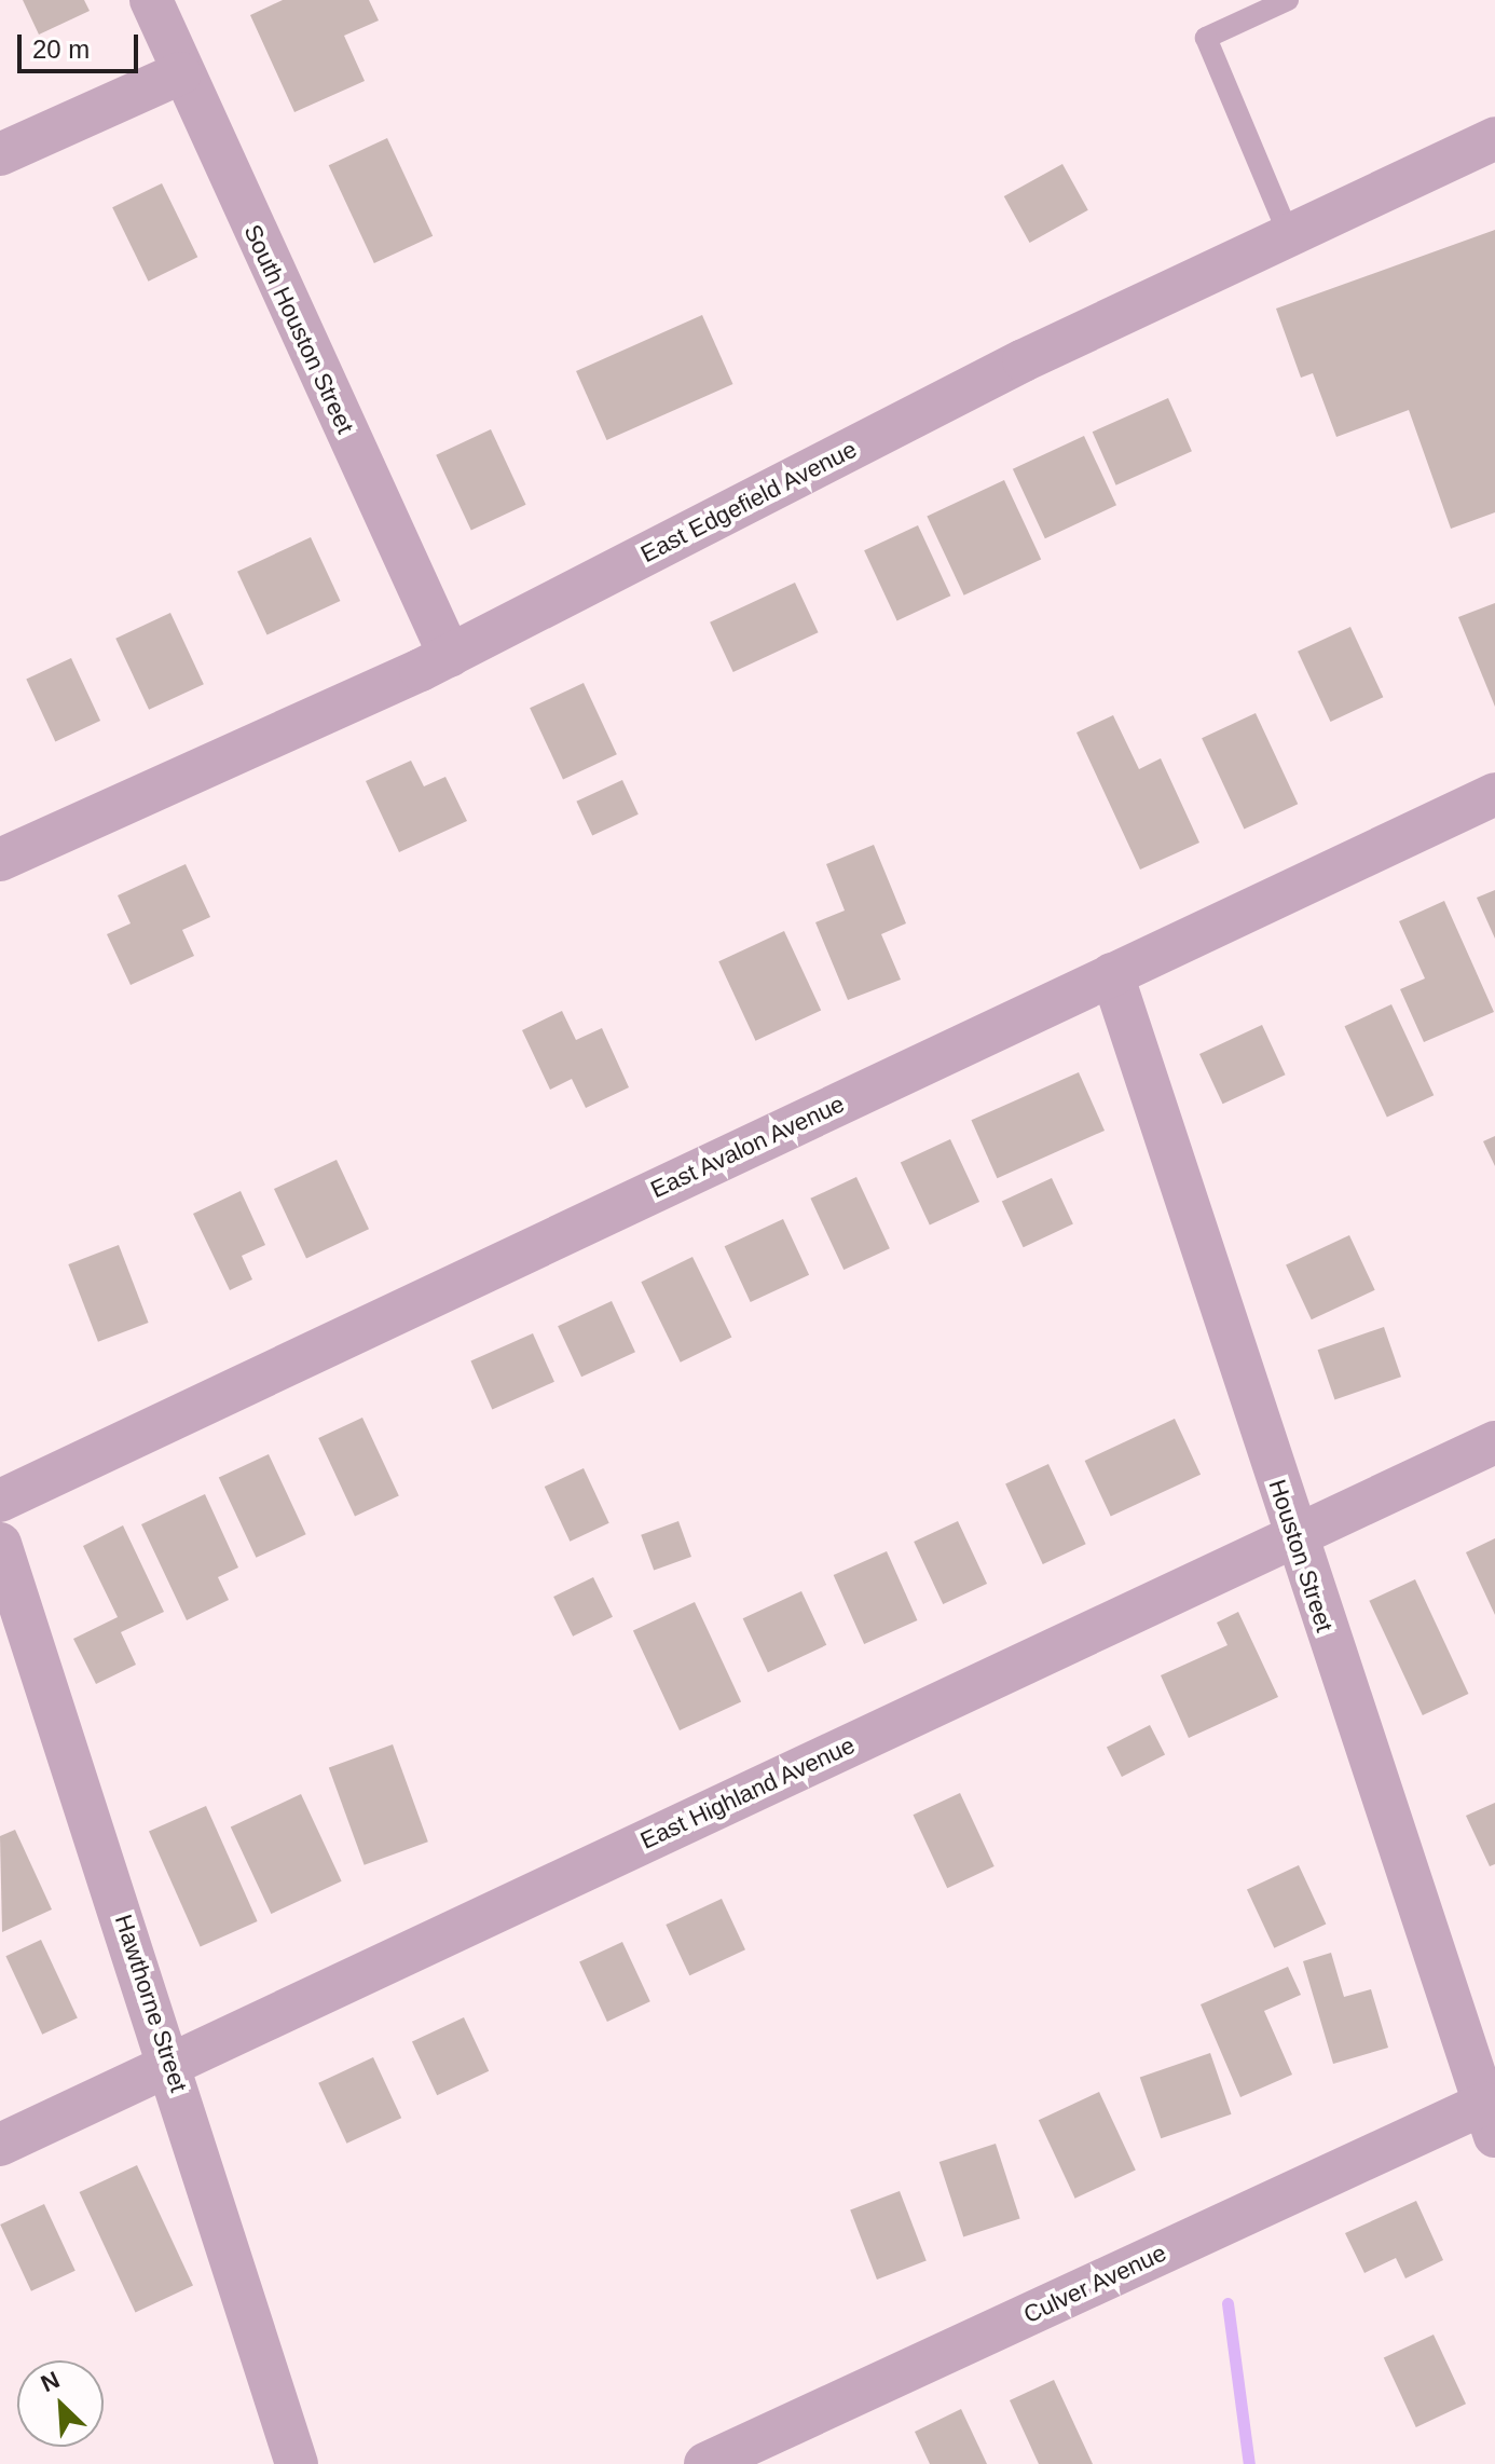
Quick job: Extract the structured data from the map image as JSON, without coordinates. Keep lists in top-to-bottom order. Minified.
{"streets":{"street":["South Houston Street","East Edgefield Avenue","East Avalon Avenue","Houston Street","East Highland Avenue","Hawthorne Street","Culver Avenue"]},"crossings":[["South Houston Street","East Edgefield Avenue"],["East Avalon Avenue","Houston Street"],["Houston Street","East Highland Avenue"],["Houston Street","Culver Avenue"],["East Highland Avenue","Hawthorne Street"]],"scale_bar":"20 m","north":"top left"}
